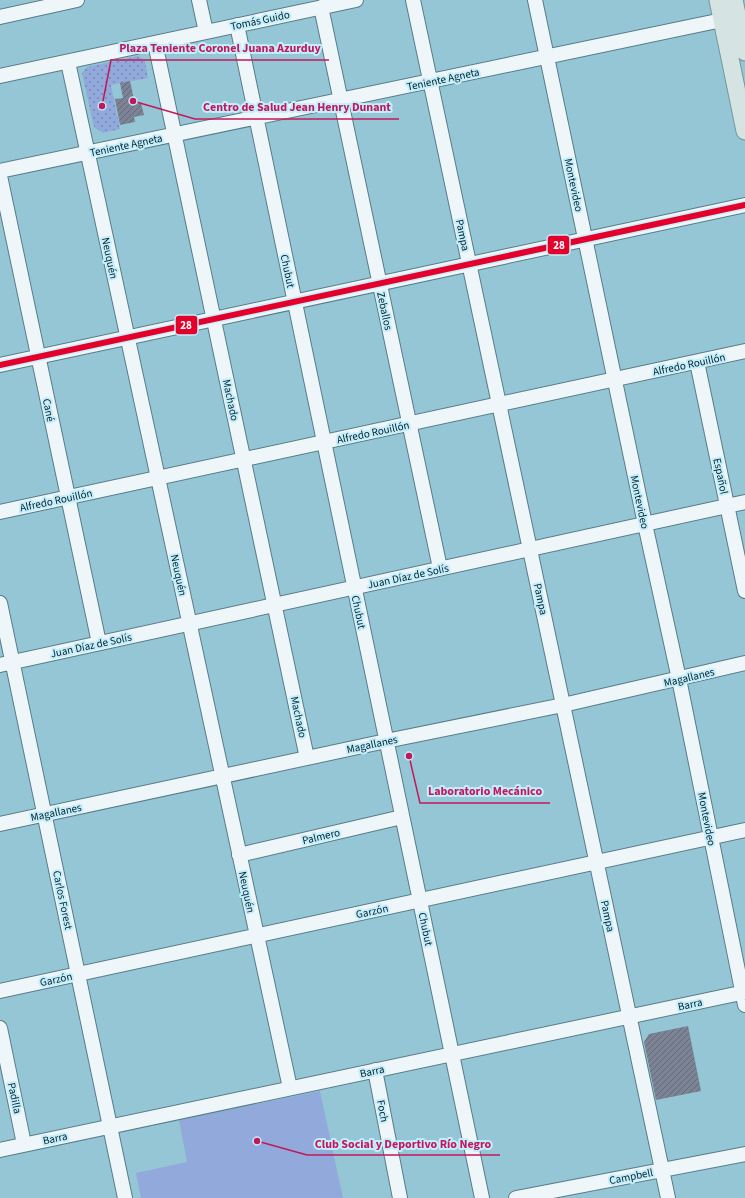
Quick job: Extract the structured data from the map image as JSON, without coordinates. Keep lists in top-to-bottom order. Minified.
{"streets":{"street":["Tomás Guido","Teniente Agneta","Montevideo","Pampa","Neuquén","Chubut","Zeballos","Alfredo Rouillón","Machado","Cané","Español","Juan Díaz de Solís","Magallanes","Palmero","Carlos Forest","Garzón","Barra","Padilla","Foch","Campbell"]},"crossings":[["Tomás Guido","Neuquén"],["Tomás Guido","Chubut"],["Tomás Guido","Zeballos"],["Tomás Guido","Machado"],["Teniente Agneta","Montevideo"],["Teniente Agneta","Pampa"],["Teniente Agneta","Neuquén"],["Teniente Agneta","Chubut"],["Teniente Agneta","Zeballos"],["Teniente Agneta","Machado"],["Montevideo","Alfredo Rouillón"],["Montevideo","Juan Díaz de Solís"],["Montevideo","Magallanes"],["Montevideo","Garzón"],["Montevideo","Barra"],["Pampa","Alfredo Rouillón"],["Pampa","Juan Díaz de Solís"],["Pampa","Magallanes"],["Pampa","Garzón"],["Pampa","Barra"],["Pampa","Campbell"],["Neuquén","Alfredo Rouillón"],["Neuquén","Juan Díaz de Solís"],["Neuquén","Magallanes"],["Neuquén","Palmero"],["Neuquén","Garzón"],["Neuquén","Barra"],["Chubut","Alfredo Rouillón"],["Chubut","Juan Díaz de Solís"],["Chubut","Magallanes"],["Chubut","Palmero"],["Chubut","Garzón"],["Chubut","Barra"],["Zeballos","Alfredo Rouillón"],["Zeballos","Juan Díaz de Solís"],["Alfredo Rouillón","Machado"],["Alfredo Rouillón","Cané"],["Alfredo Rouillón","Español"],["Machado","Juan Díaz de Solís"],["Machado","Magallanes"],["Cané","Juan Díaz de Solís"],["Español","Juan Díaz de Solís"],["Juan Díaz de Solís","Carlos Forest"],["Magallanes","Carlos Forest"],["Carlos Forest","Garzón"],["Carlos Forest","Barra"],["Barra","Padilla"],["Barra","Foch"]],"places":["Centro de Salud Jean Henry Dunant","Plaza Teniente Coronel Juana Azurduy","Laboratorio Mecánico","Club Social y Deportivo Río Negro"],"lines":["transit line 28"]}
